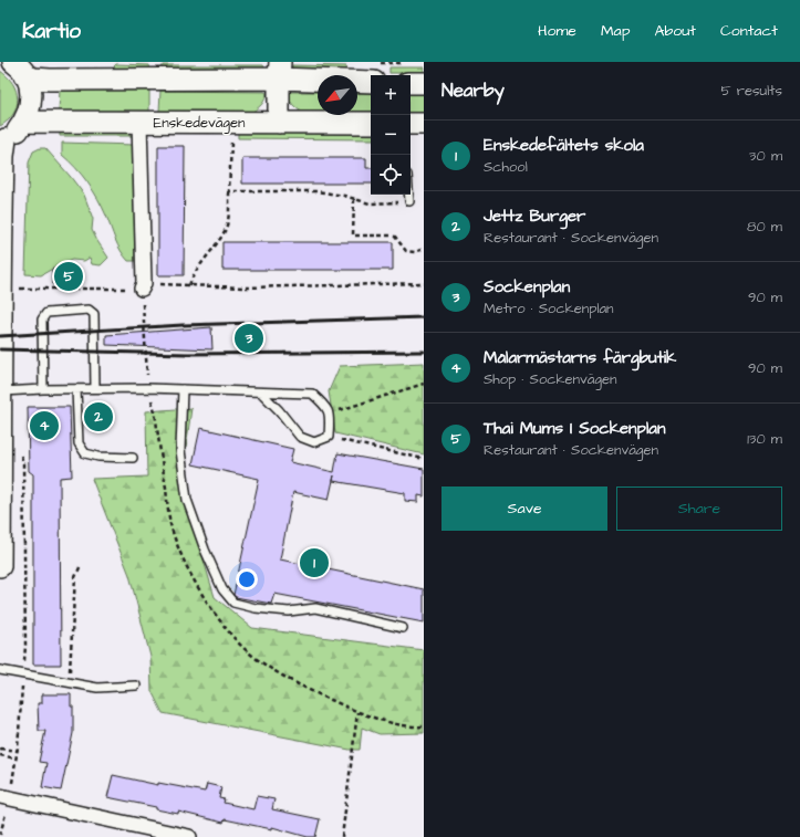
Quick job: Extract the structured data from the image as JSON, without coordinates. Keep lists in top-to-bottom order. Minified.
{"streets":{"street":["Enskedevägen"]},"north":"bottom left","page":{"header":"Kartio","nav":["Home","Map","About","Contact"],"heading":["Nearby","5 results"],"map_buttons":["+","−"],"list":[{"mark":"1","name":"Enskedefältets skola","note":"School","value":"30 m"},{"mark":"2","name":"Jettz Burger","note":"Restaurant · Sockenvägen","value":"80 m"},{"mark":"3","name":"Sockenplan","note":"Metro · Sockenplan","value":"90 m"},{"mark":"4","name":"Målarmästarns färgbutik","note":"Shop · Sockenvägen","value":"90 m"},{"mark":"5","name":"Thai Mums I Sockenplan","note":"Restaurant · Sockenvägen","value":"130 m"}],"pins":["5","3","2","4","1"],"buttons":["Save","Share"]}}
